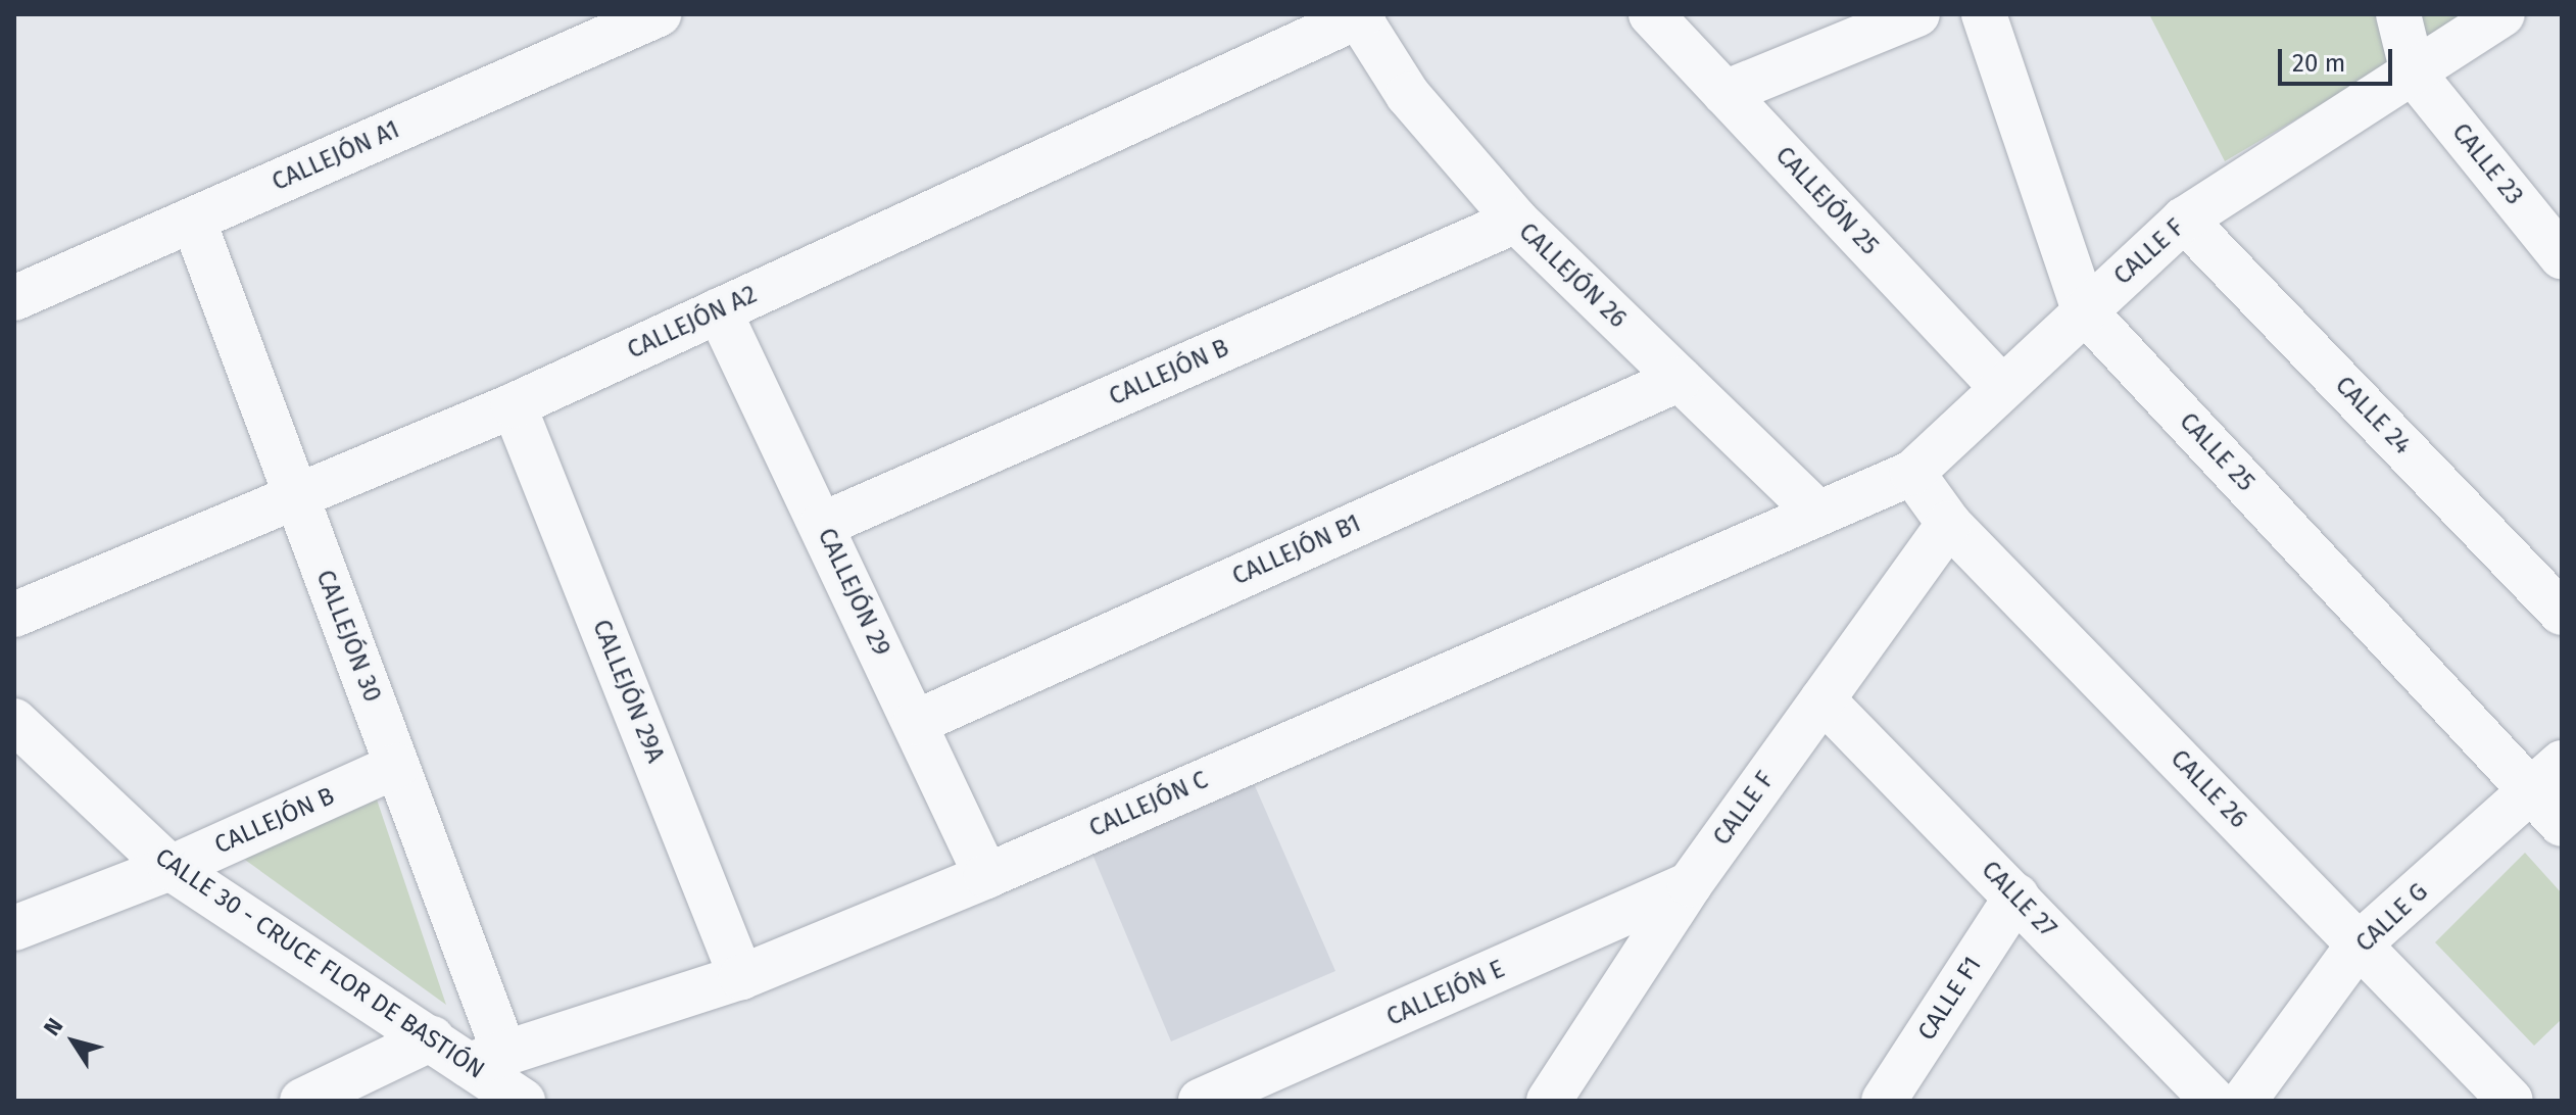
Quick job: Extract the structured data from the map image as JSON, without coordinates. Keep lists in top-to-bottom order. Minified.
{"streets":{"street":["CALLEJÓN A1","CALLE 23","CALLEJÓN 25","CALLE F","CALLEJÓN 26","CALLEJÓN A2","CALLEJÓN B","CALLE 24","CALLE 25","CALLEJÓN B1","CALLEJÓN 29","CALLEJÓN 30","CALLEJÓN 29A","CALLE 26","CALLEJÓN C","CALLE 27","CALLE G","CALLE 30 - CRUCE FLOR DE BASTIÓN","CALLEJÓN E","CALLE F1"]},"crossings":[["CALLEJÓN A1","CALLEJÓN 30"],["CALLE 23","CALLE F"],["CALLEJÓN 25","CALLE F"],["CALLE F","CALLEJÓN 26"],["CALLE F","CALLE 24"],["CALLE F","CALLE 25"],["CALLE F","CALLE 26"],["CALLE F","CALLEJÓN C"],["CALLE F","CALLE 27"],["CALLE F","CALLEJÓN E"],["CALLEJÓN 26","CALLEJÓN A2"],["CALLEJÓN 26","CALLEJÓN B"],["CALLEJÓN 26","CALLEJÓN B1"],["CALLEJÓN 26","CALLEJÓN C"],["CALLEJÓN A2","CALLEJÓN 29"],["CALLEJÓN A2","CALLEJÓN 30"],["CALLEJÓN A2","CALLEJÓN 29A"],["CALLEJÓN B","CALLEJÓN 29"],["CALLEJÓN B","CALLEJÓN 30"],["CALLEJÓN B","CALLE 30 - CRUCE FLOR DE BASTIÓN"],["CALLE 25","CALLE G"],["CALLEJÓN B1","CALLEJÓN 29"],["CALLEJÓN 29","CALLEJÓN C"],["CALLEJÓN 30","CALLEJÓN C"],["CALLEJÓN 30","CALLE 30 - CRUCE FLOR DE BASTIÓN"],["CALLEJÓN 29A","CALLEJÓN C"],["CALLE 26","CALLE G"],["CALLEJÓN C","CALLE 30 - CRUCE FLOR DE BASTIÓN"],["CALLE 27","CALLE F1"]],"scale_bar":"20 m","north":"top left"}
